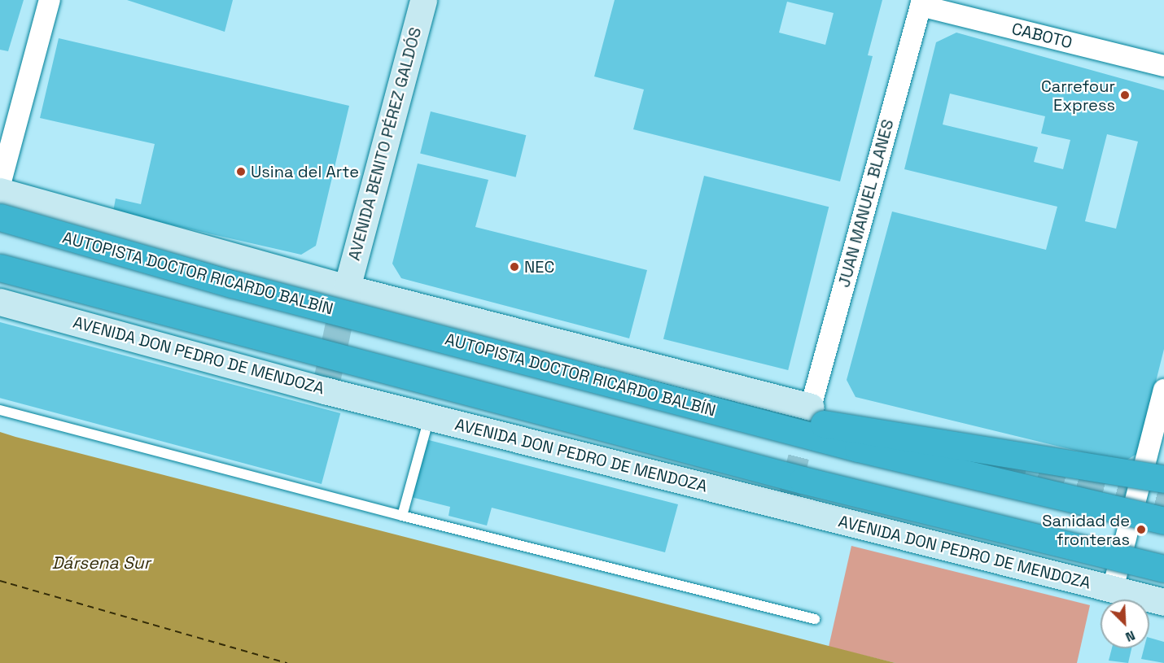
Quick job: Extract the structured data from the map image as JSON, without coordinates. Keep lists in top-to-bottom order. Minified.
{"streets":{"highway":["AUTOPISTA DOCTOR RICARDO BALBÍN"],"main road":["AVENIDA BENITO PÉREZ GALDÓS","AVENIDA DON PEDRO DE MENDOZA"],"street":["CABOTO","JUAN MANUEL BLANES"]},"crossings":[["CABOTO","JUAN MANUEL BLANES"]],"water":["Dársena Sur"],"places":["Carrefour Express","Usina del Arte","NEC","Sanidad de fronteras"],"north":"bottom right"}
